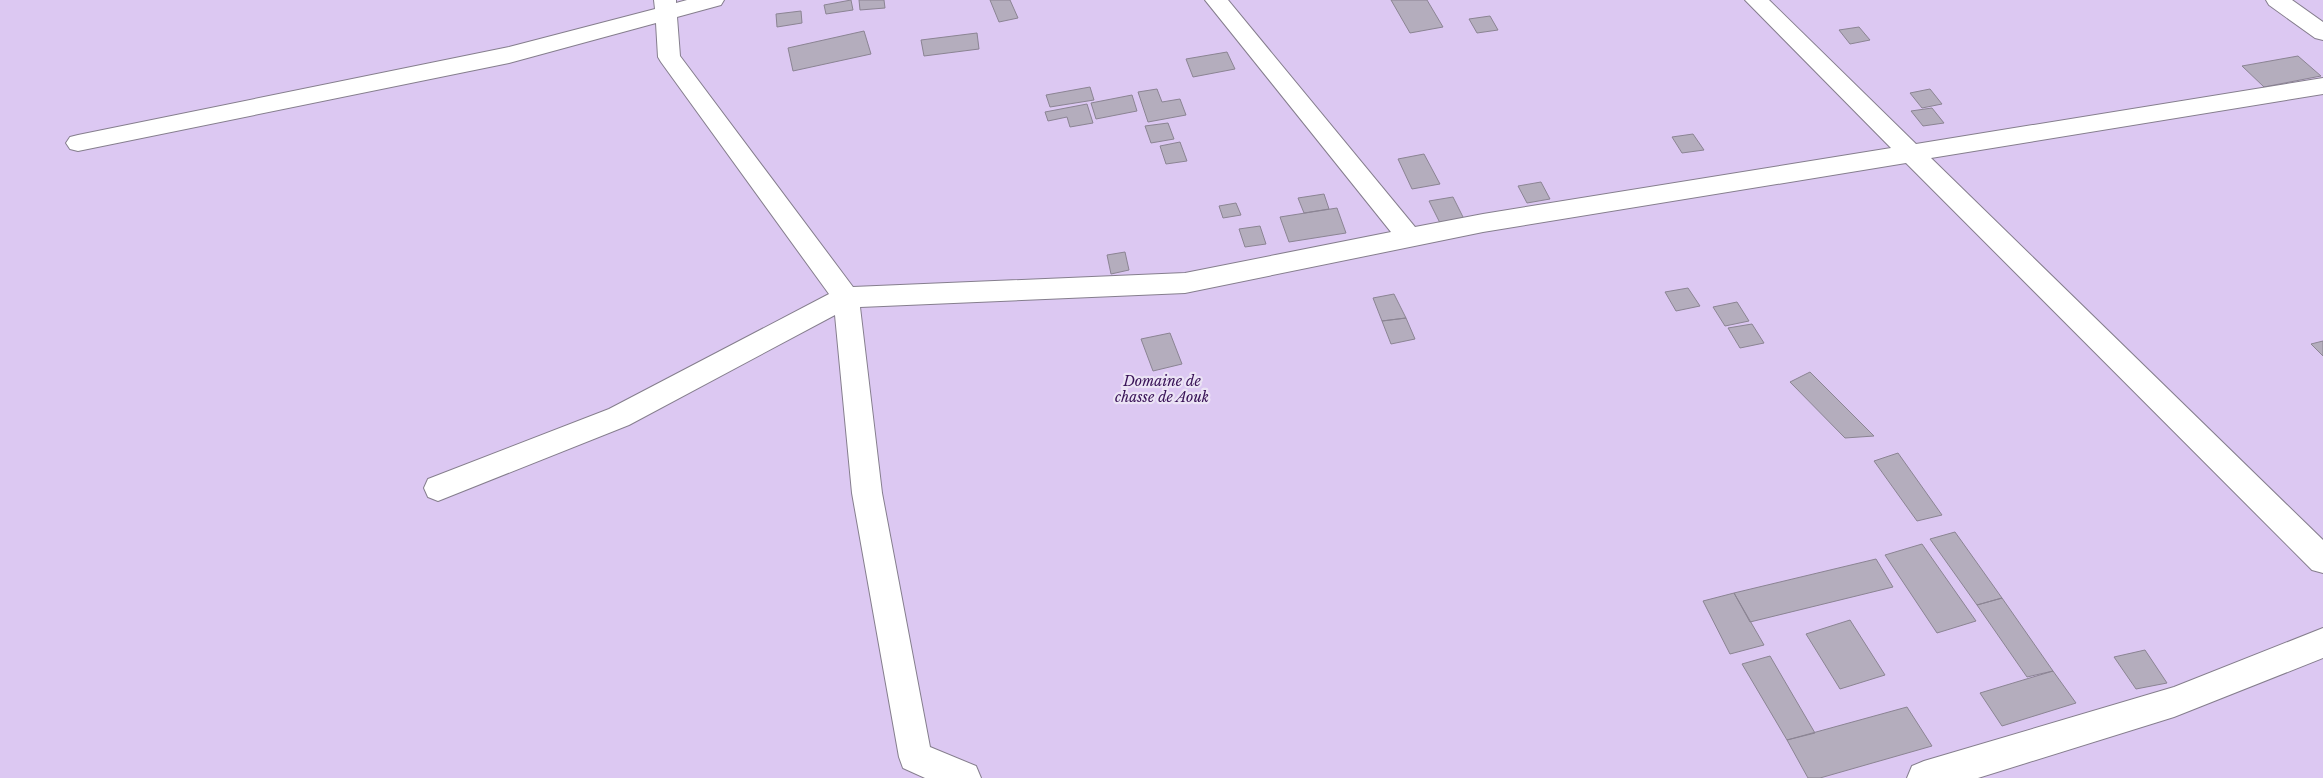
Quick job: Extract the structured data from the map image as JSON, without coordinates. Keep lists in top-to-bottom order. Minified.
{"parks":["Domaine de chasse de Aouk"]}
